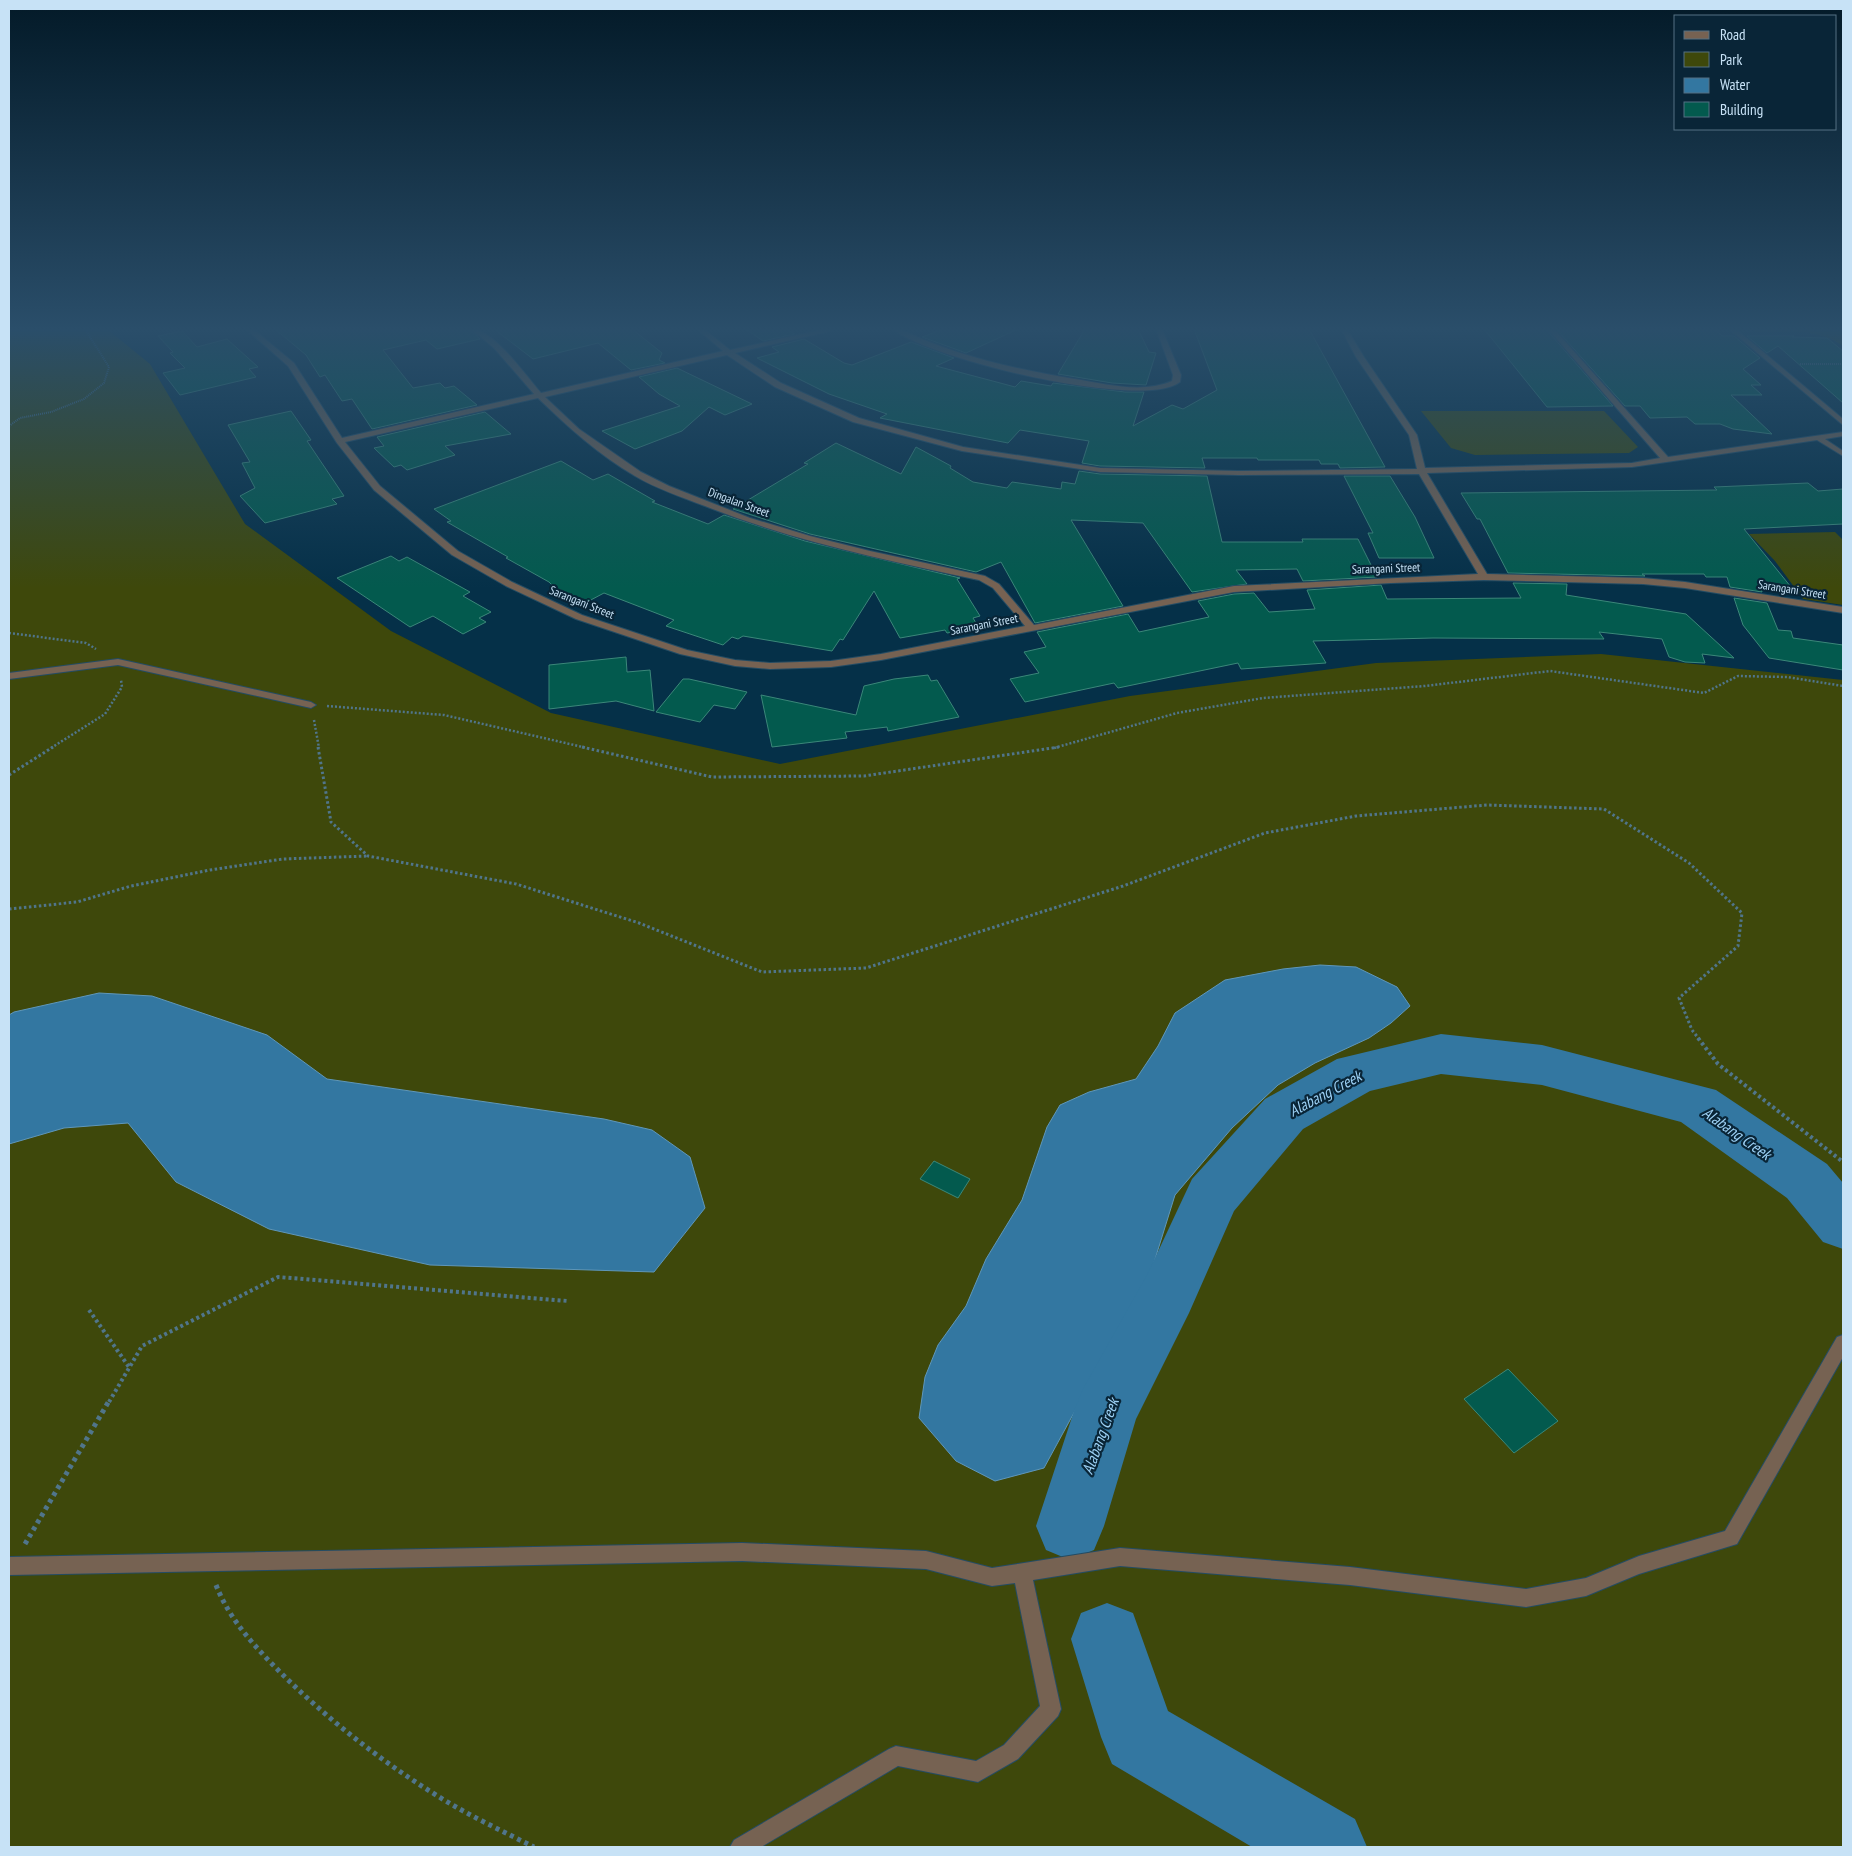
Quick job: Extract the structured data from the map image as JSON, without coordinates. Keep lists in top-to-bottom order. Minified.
{"streets":{"street":["Dingalan Street","Sarangani Street"]},"crossings":[["Dingalan Street","Sarangani Street"]],"water":["Alabang Creek"],"legend":["Road","Park","Water","Building"]}
